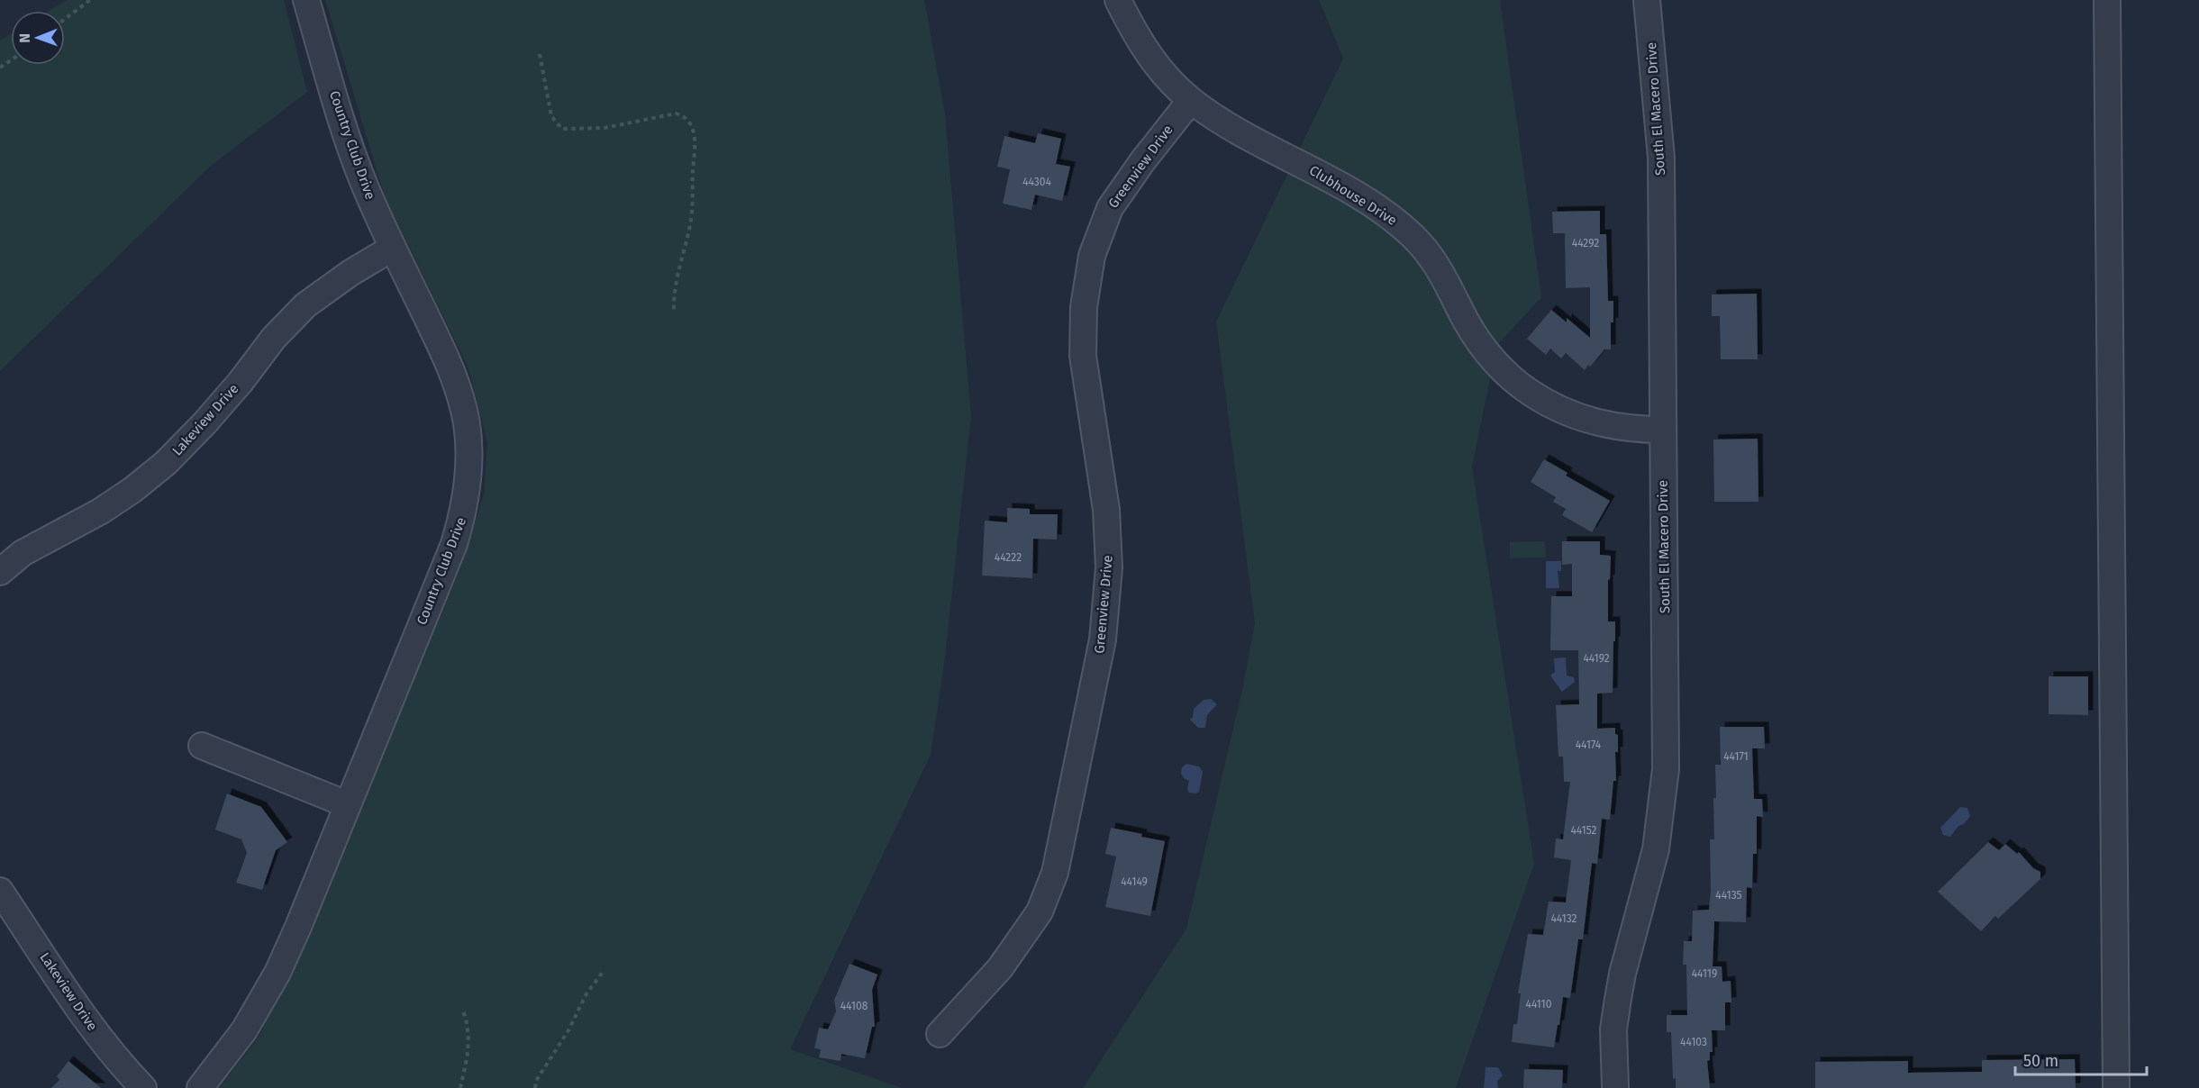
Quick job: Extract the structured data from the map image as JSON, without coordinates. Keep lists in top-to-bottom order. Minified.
{"streets":{"street":["South El Macero Drive","Country Club Drive","Greenview Drive","Clubhouse Drive","Lakeview Drive"]},"crossings":[["South El Macero Drive","Clubhouse Drive"],["Country Club Drive","Lakeview Drive"],["Greenview Drive","Clubhouse Drive"]],"house_numbers":["44304","44292","44222","44192","44174","44171","44152","44149","44135","44132","44119","44110","44108","44103"],"scale_bar":"50 m","north":"left"}
